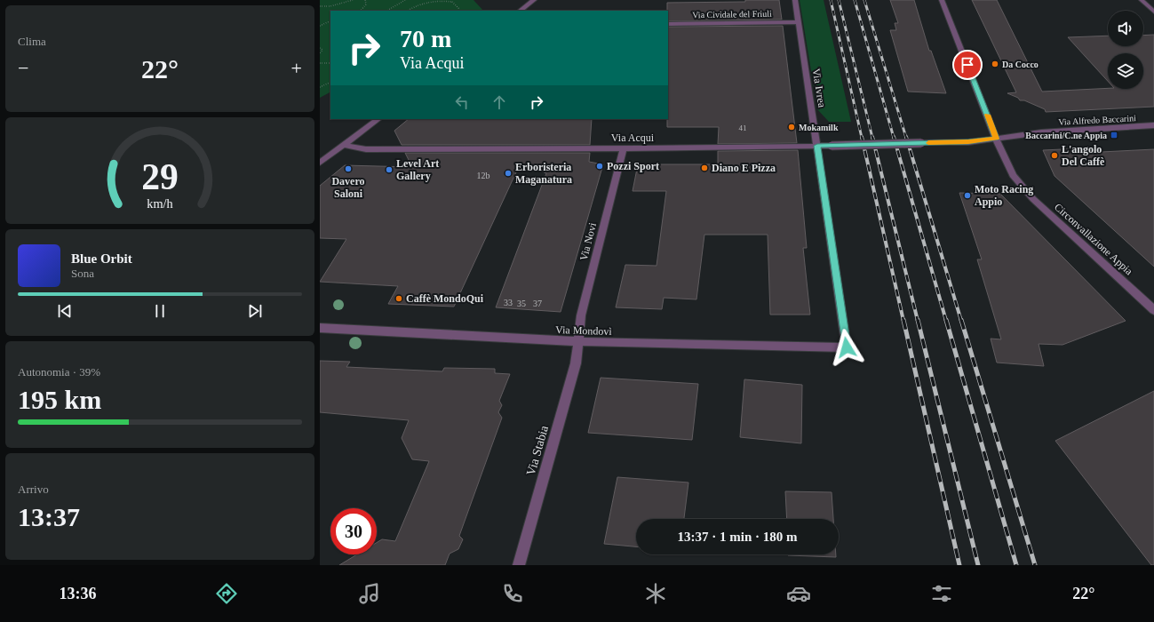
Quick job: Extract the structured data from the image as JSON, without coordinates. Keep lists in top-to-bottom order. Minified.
{"streets":{"street":["Via Cividale del Friuli","Via Ivrea","Via Alfredo Baccarini","Via Acqui","Circonvallazione Appia","Via Novi","Via Mondovì","Via Stabia"]},"crossings":[["Via Cividale del Friuli","Via Ivrea"],["Via Ivrea","Via Acqui"],["Via Ivrea","Via Mondovì"],["Via Alfredo Baccarini","Via Acqui"],["Via Alfredo Baccarini","Circonvallazione Appia"],["Via Acqui","Circonvallazione Appia"],["Via Acqui","Via Novi"],["Via Novi","Via Mondovì"],["Via Novi","Via Stabia"],["Via Mondovì","Via Stabia"]],"places":{"other":["Da Cocco","Mokamilk","L'angolo Del Caffè","Pozzi Sport","Diano E Pizza","Davero Saloni","Level Art Gallery","Erboristeria Maganatura","Moto Racing Appio","Caffè MondoQui"],"transit":["Baccarini/C.ne Appia"]},"house_numbers":["41","12b","33","35","37"],"page":{"tile":["Clima",["Autonomia · 39%","195 km"],["Arrivo","13:37"]],"turn":["70 m","Via Acqui"],"heat":["−","22°","+"],"song":["Blue Orbit","Sona"],"limit":"30","trip":"13:37 · 1 min · 180 m","tabs":["13:36","22°"],"gauge":["29","km/h"]}}
